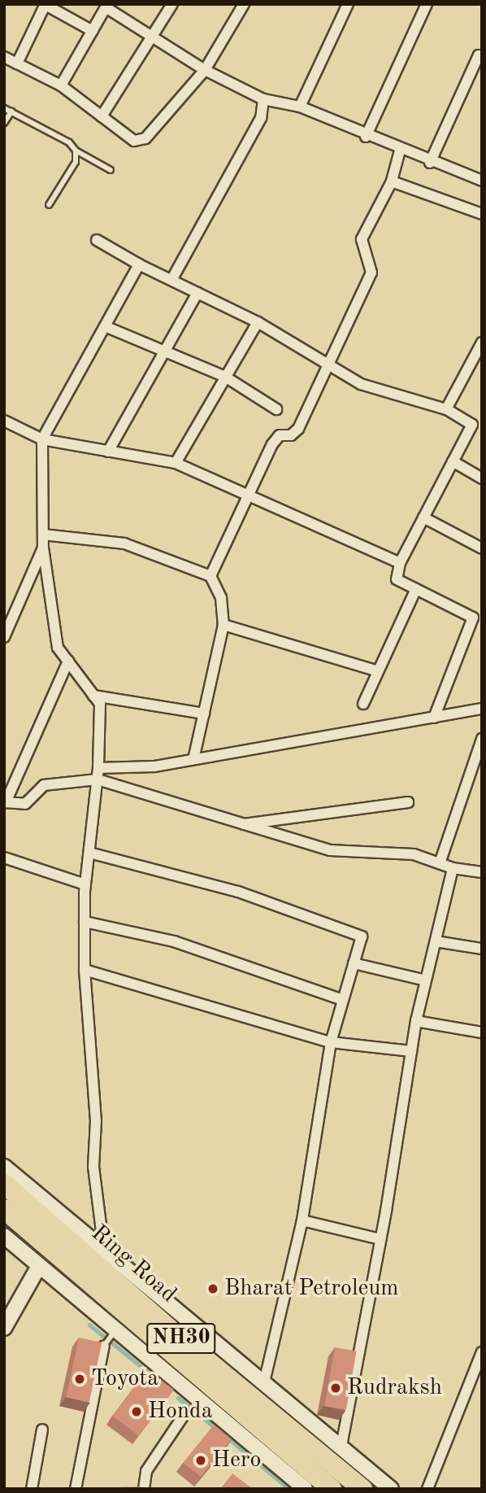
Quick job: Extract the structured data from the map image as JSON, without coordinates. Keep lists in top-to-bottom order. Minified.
{"streets":{"highway":["Ring Road","NH30"]},"places":["Bharat Petroleum","Toyota","Rudraksh","Honda","Hero"]}
